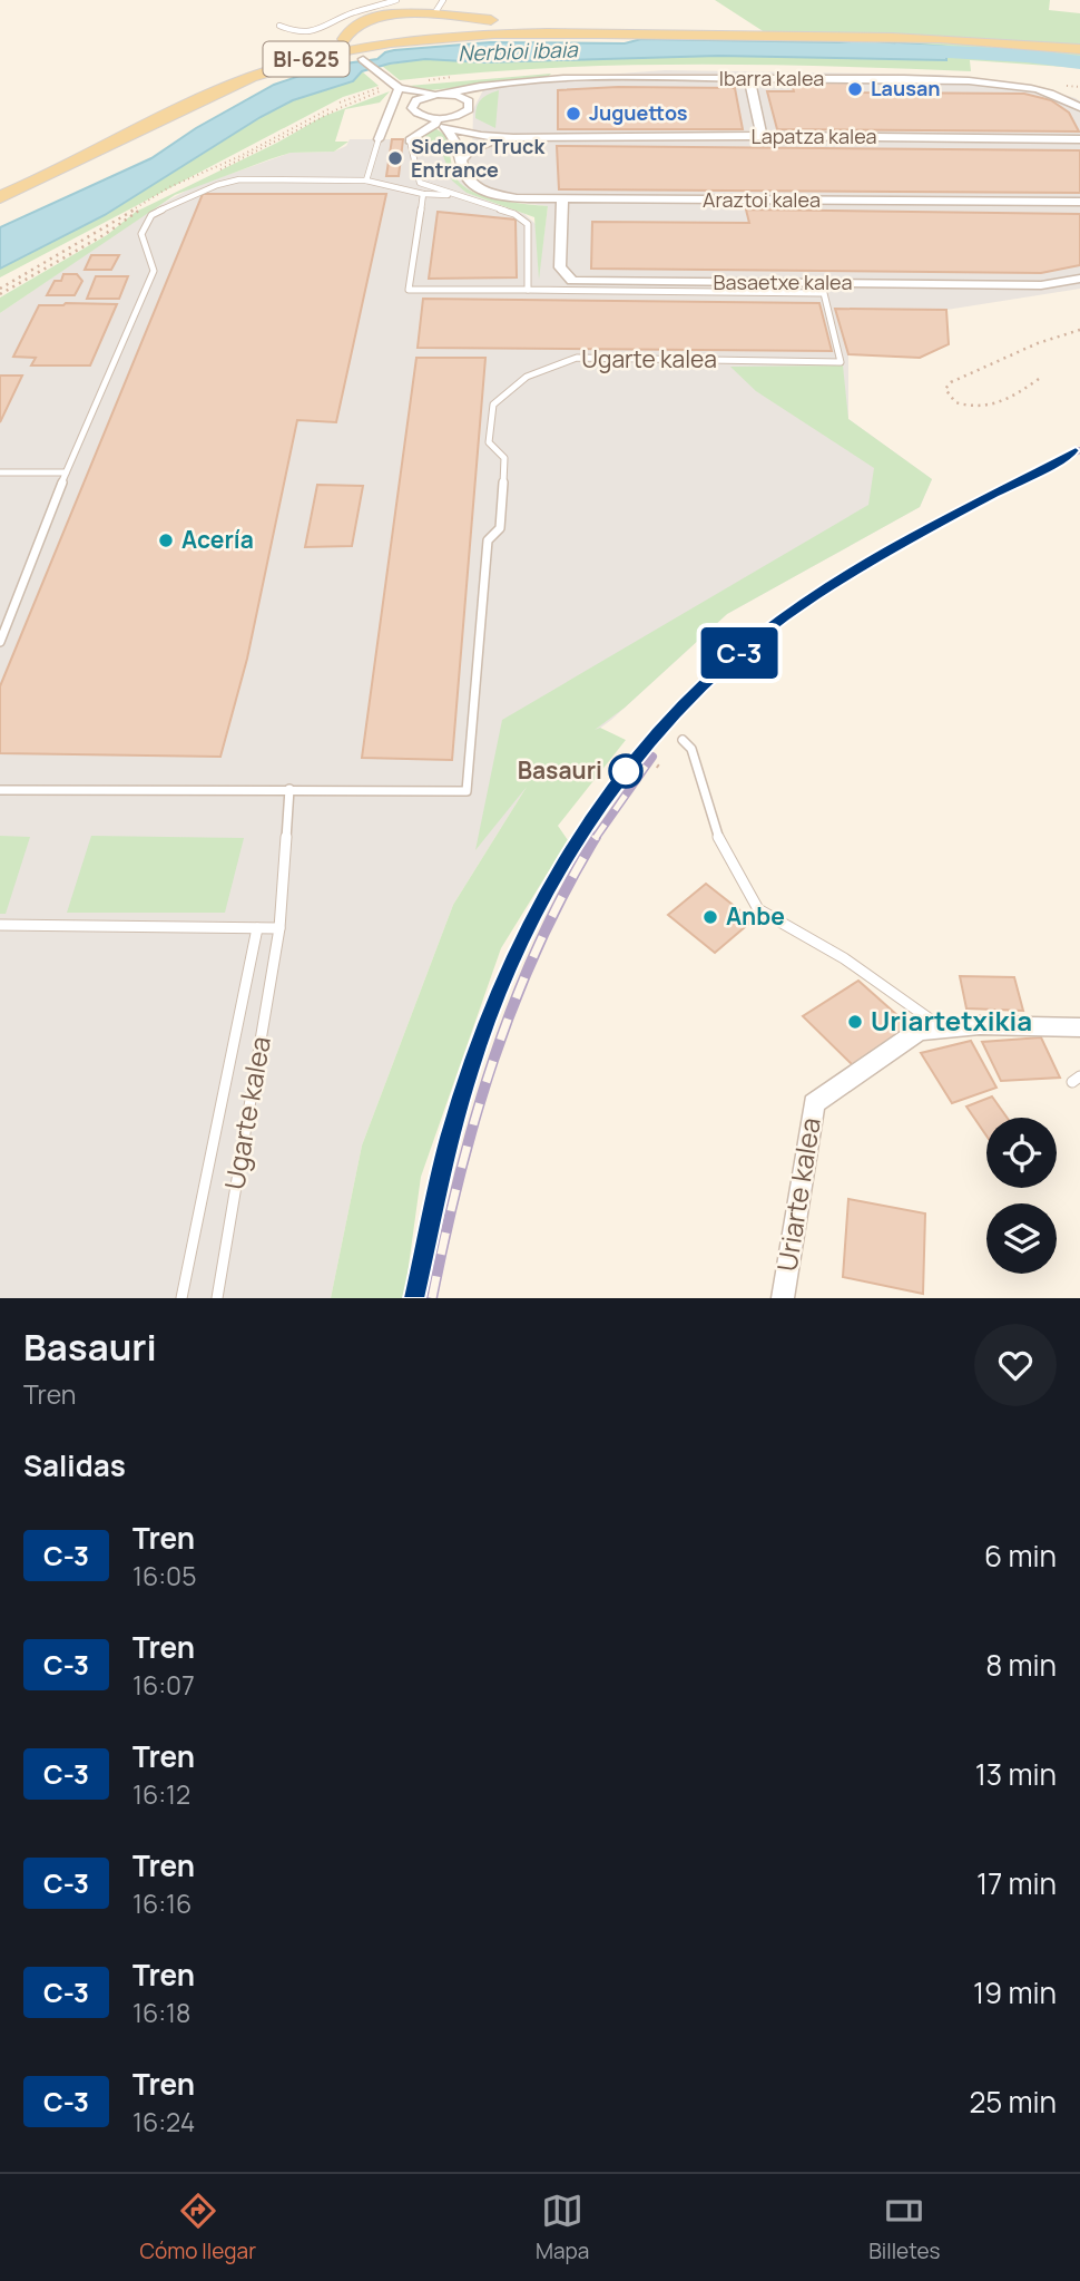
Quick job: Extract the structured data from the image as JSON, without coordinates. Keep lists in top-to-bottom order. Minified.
{"streets":{"main road":["BI-625"],"street":["Ibarra kalea","Lapatza kalea","Araztoi kalea","Basaetxe kalea","Uriarte kalea"],"lane":["Ugarte kalea"]},"crossings":[["Ibarra kalea","Araztoi kalea"],["Araztoi kalea","Basaetxe kalea"]],"water":["Nerbioi ibaia"],"places":["Lausan","Juguettos","Sidenor Truck Entrance","Acería","Basauri","Anbe","Uriartetxikia"],"page":{"on_map":"C-3","heading":[["Basauri","Tren"],"Salidas"],"list":[{"mark":"C-3","name":"Tren","note":"16:05","value":"6 min"},{"mark":"C-3","name":"Tren","note":"16:07","value":"8 min"},{"mark":"C-3","name":"Tren","note":"16:12","value":"13 min"},{"mark":"C-3","name":"Tren","note":"16:16","value":"17 min"},{"mark":"C-3","name":"Tren","note":"16:18","value":"19 min"},{"mark":"C-3","name":"Tren","note":"16:24","value":"25 min"}],"tabs":["Cómo llegar","Mapa","Billetes"]}}
